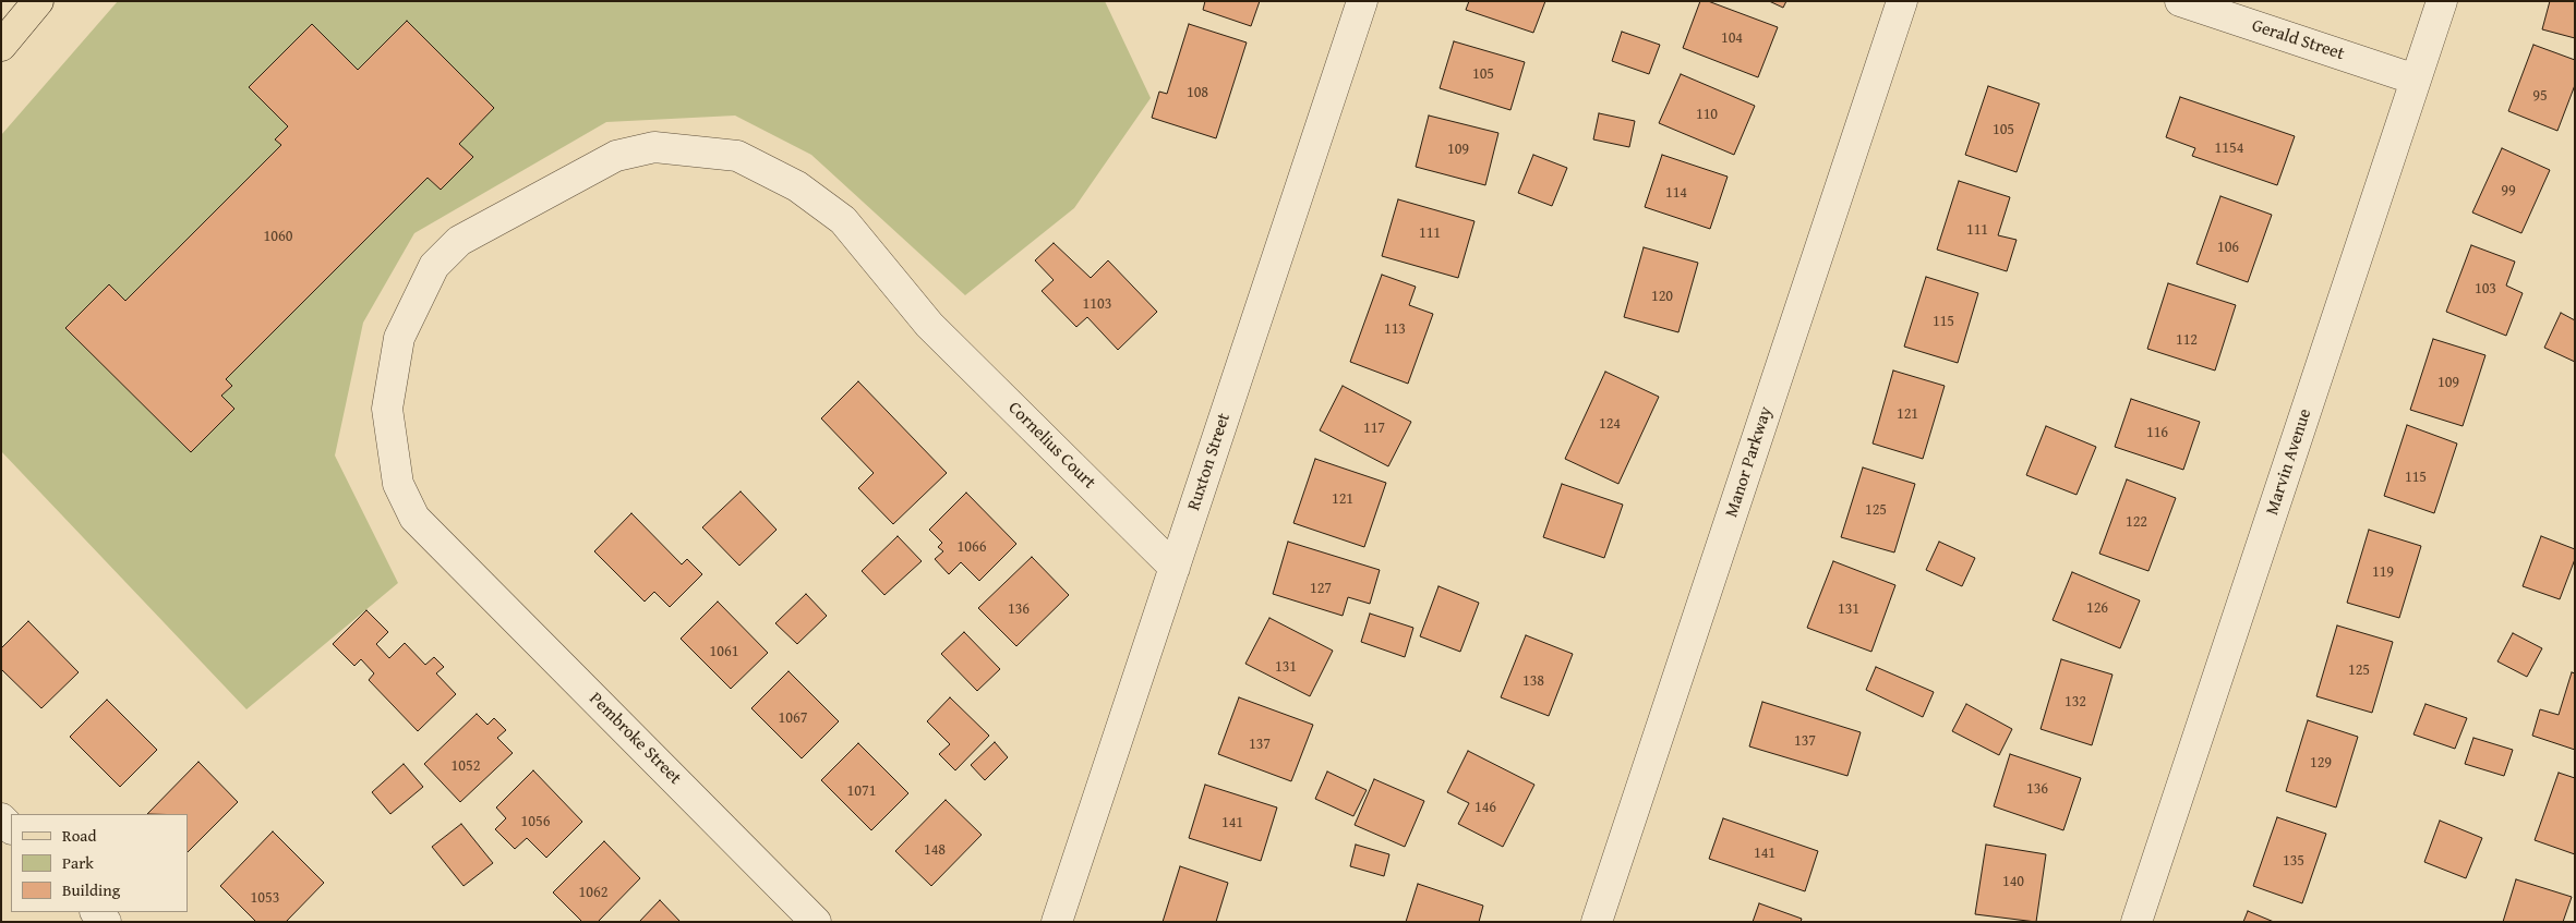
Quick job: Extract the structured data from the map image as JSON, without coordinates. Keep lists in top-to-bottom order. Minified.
{"streets":{"street":["Gerald Street","Cornelius Court","Ruxton Street","Manor Parkway","Marvin Avenue","Pembroke Street"]},"crossings":[["Gerald Street","Marvin Avenue"],["Cornelius Court","Ruxton Street"],["Cornelius Court","Pembroke Street"]],"house_numbers":["104","105","108","95","110","105","1154","109","99","114","111","111","1060","106","103","120","1103","115","113","112","109","121","124","117","116","115","121","125","122","1066","119","127","126","136","131","1061","131","125","138","132","1067","137","137","129","1052","136","1071","146","1056","141","148","141","135","140","1062","1053"],"legend":["Road","Park","Building"]}
